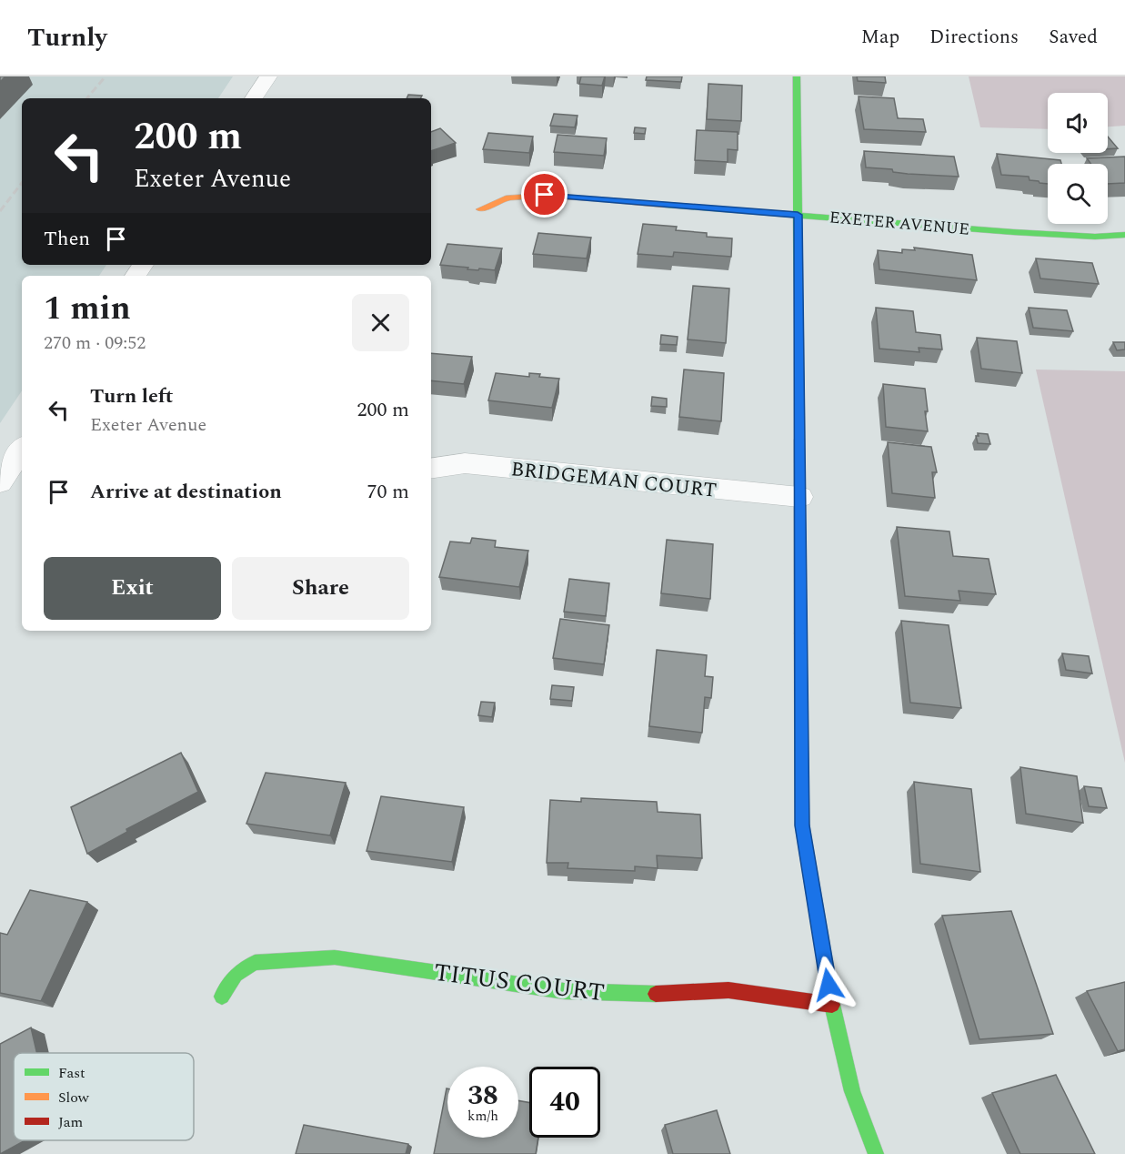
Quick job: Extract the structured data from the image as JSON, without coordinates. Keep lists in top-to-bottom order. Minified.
{"streets":{"street":["EXETER AVENUE","BRIDGEMAN COURT","TITUS COURT"]},"legend":["Fast","Slow","Jam"],"page":{"header":"Turnly","nav":["Map","Directions","Saved"],"turn":["200 m","Exeter Avenue"],"then":"Then","heading":["1 min","270 m · 09:52"],"list":[{"name":"Turn left","note":"Exeter Avenue","value":"200 m"},{"name":"Arrive at destination","value":"70 m"}],"buttons":["Exit","Share"],"speed":"38 km/h","limit":"40"}}
